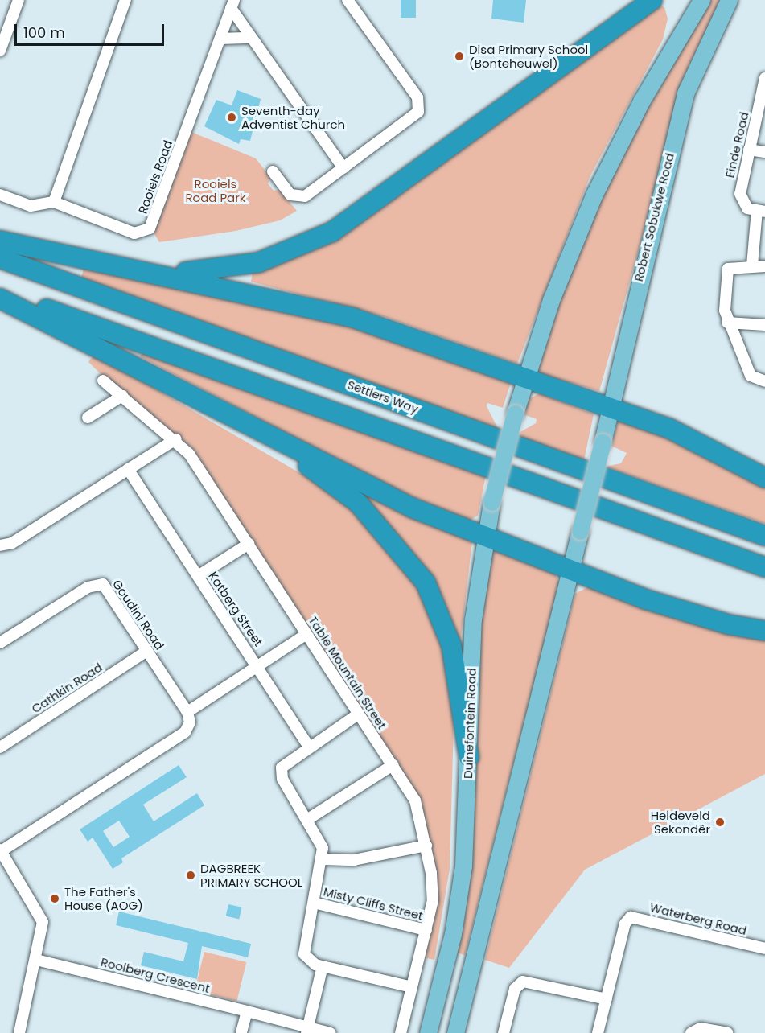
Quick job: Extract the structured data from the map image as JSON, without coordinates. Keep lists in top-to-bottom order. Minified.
{"streets":{"highway":["Settlers Way"],"main road":["Robert Sobukwe Road","Duinefontein Road"],"street":["Einde Road","Rooiels Road","Katberg Street","Goudini Road","Table Mountain Street","Cathkin Road","Misty Cliffs Street","Waterberg Road","Rooiberg Crescent"]},"crossings":[["Katberg Street","Goudini Road"],["Goudini Road","Cathkin Road"],["Table Mountain Street","Misty Cliffs Street"]],"parks":["Rooiels Road Park"],"places":["Disa Primary School (Bonteheuwel)","Seventh-day Adventist Church","Heideveld Sekondêr","DAGBREEK PRIMARY SCHOOL","The Father's House (AOG)"],"scale_bar":"100 m"}
